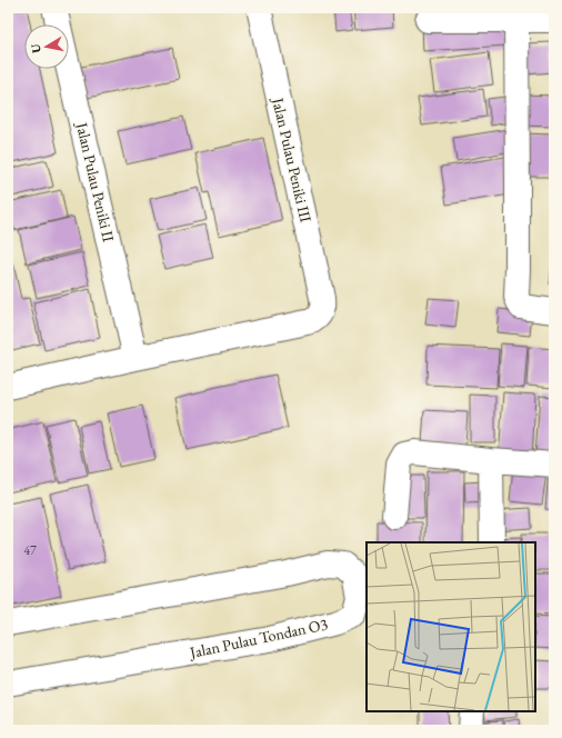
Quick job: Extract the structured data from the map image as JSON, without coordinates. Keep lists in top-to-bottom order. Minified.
{"streets":{"street":["Jalan Pulau Peniki III","Jalan Pulau Peniki II","Jalan Pulau Tondan O3"]},"crossings":[["Jalan Pulau Peniki III","Jalan Pulau Peniki II"]],"house_numbers":["47"],"north":"left"}
